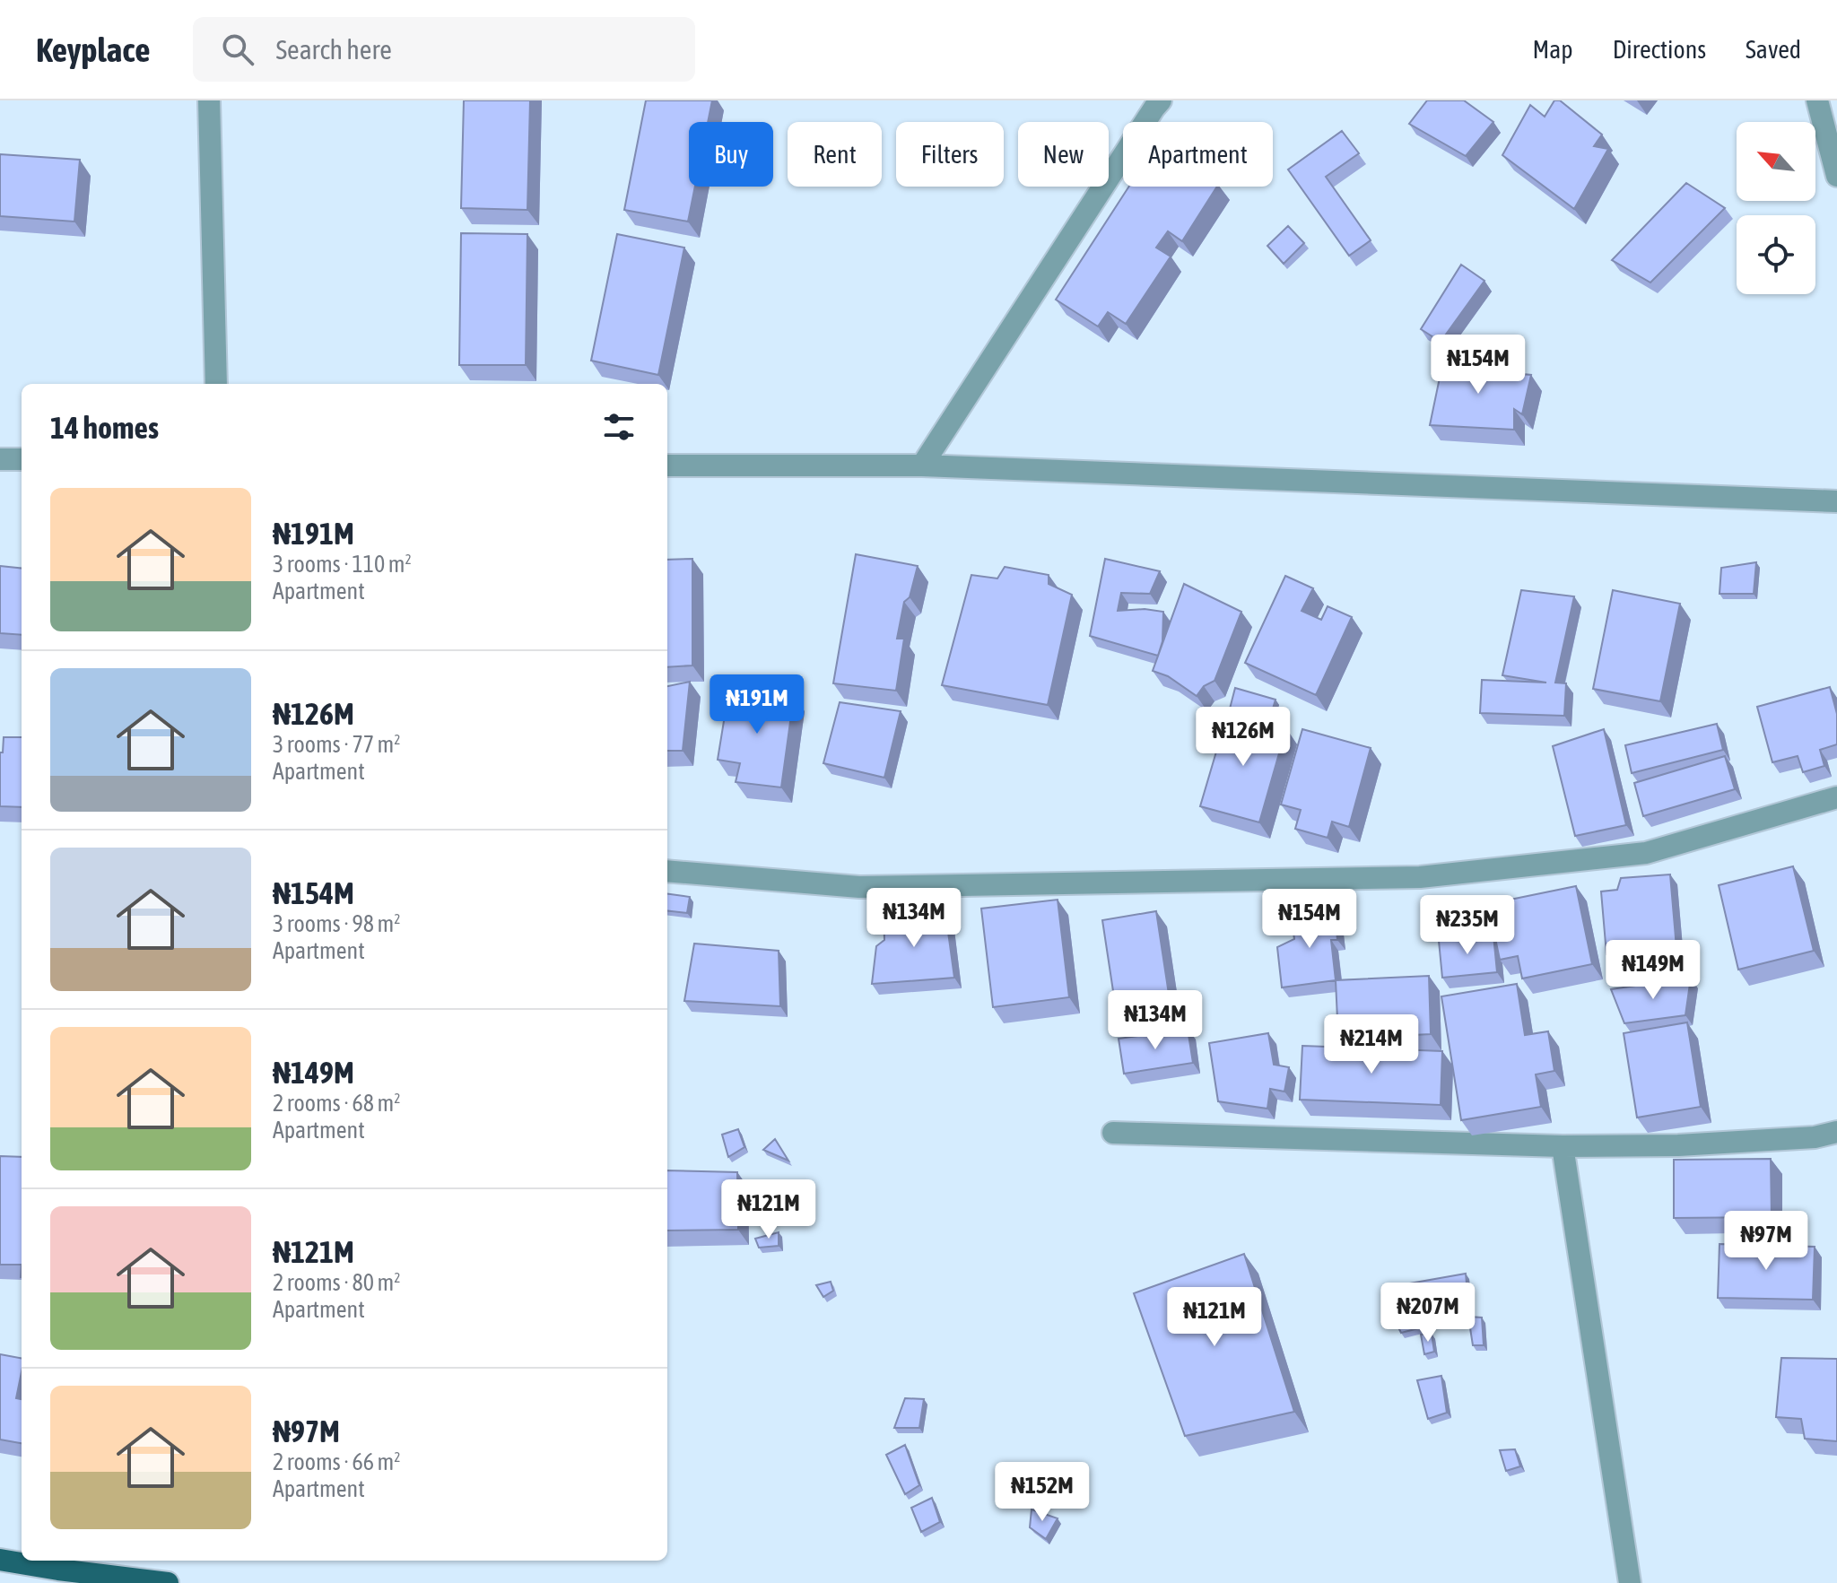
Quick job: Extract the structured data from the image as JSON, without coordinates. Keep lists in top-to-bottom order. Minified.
{"north":"top left","page":{"header":"Keyplace","search":"Search here","nav":["Map","Directions","Saved"],"chip":["Buy","Rent","Filters","New","Apartment"],"price":["₦154M","₦191M","₦126M","₦134M","₦154M","₦235M","₦149M","₦134M","₦214M","₦121M","₦97M","₦207M","₦121M","₦152M"],"heading":"14 homes","list":[{"name":"₦191M","note":"3 rooms · 110 m² · Apartment"},{"name":"₦126M","note":"3 rooms · 77 m² · Apartment"},{"name":"₦154M","note":"3 rooms · 98 m² · Apartment"},{"name":"₦149M","note":"2 rooms · 68 m² · Apartment"},{"name":"₦121M","note":"2 rooms · 80 m² · Apartment"},{"name":"₦97M","note":"2 rooms · 66 m² · Apartment"}]}}
